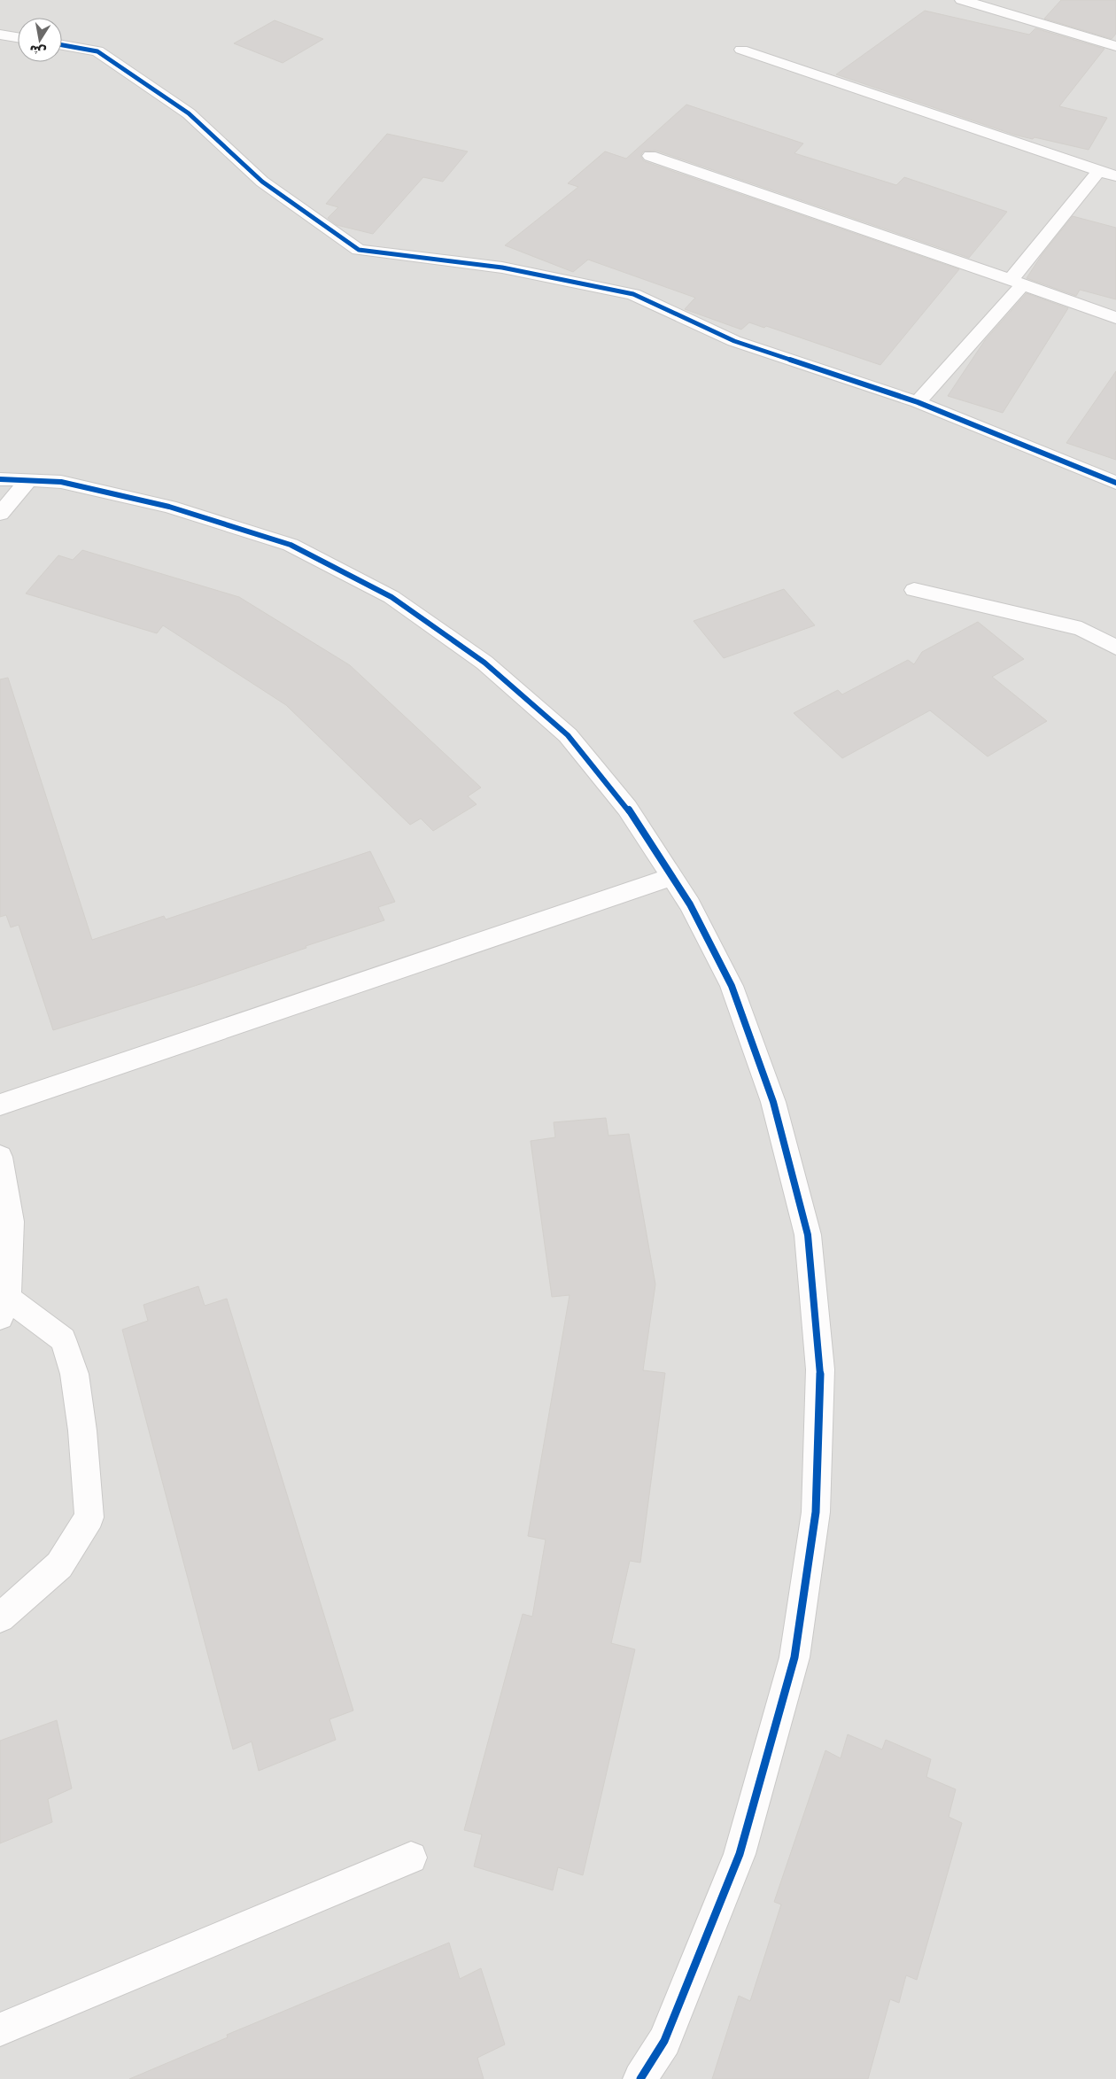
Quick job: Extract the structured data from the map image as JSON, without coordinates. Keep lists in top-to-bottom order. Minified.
{"north":"bottom"}
